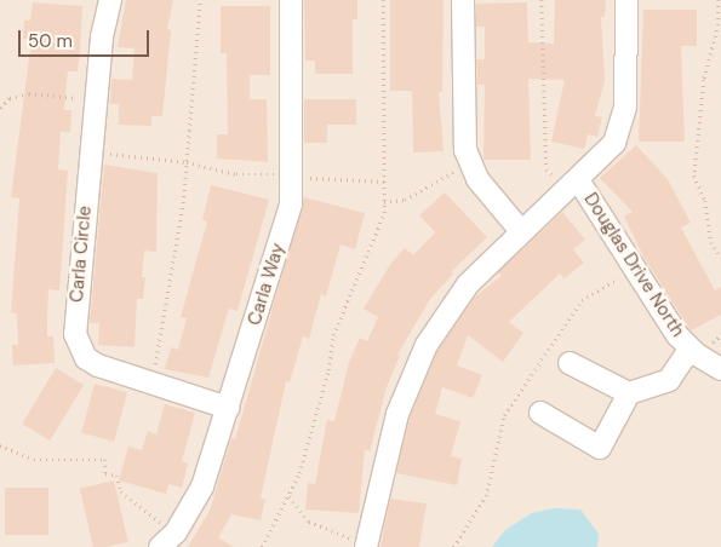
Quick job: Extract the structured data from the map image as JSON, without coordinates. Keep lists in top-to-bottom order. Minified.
{"streets":{"street":["Carla Circle","Douglas Drive North","Carla Way"]},"crossings":[["Carla Circle","Carla Way"]],"scale_bar":"50 m"}
